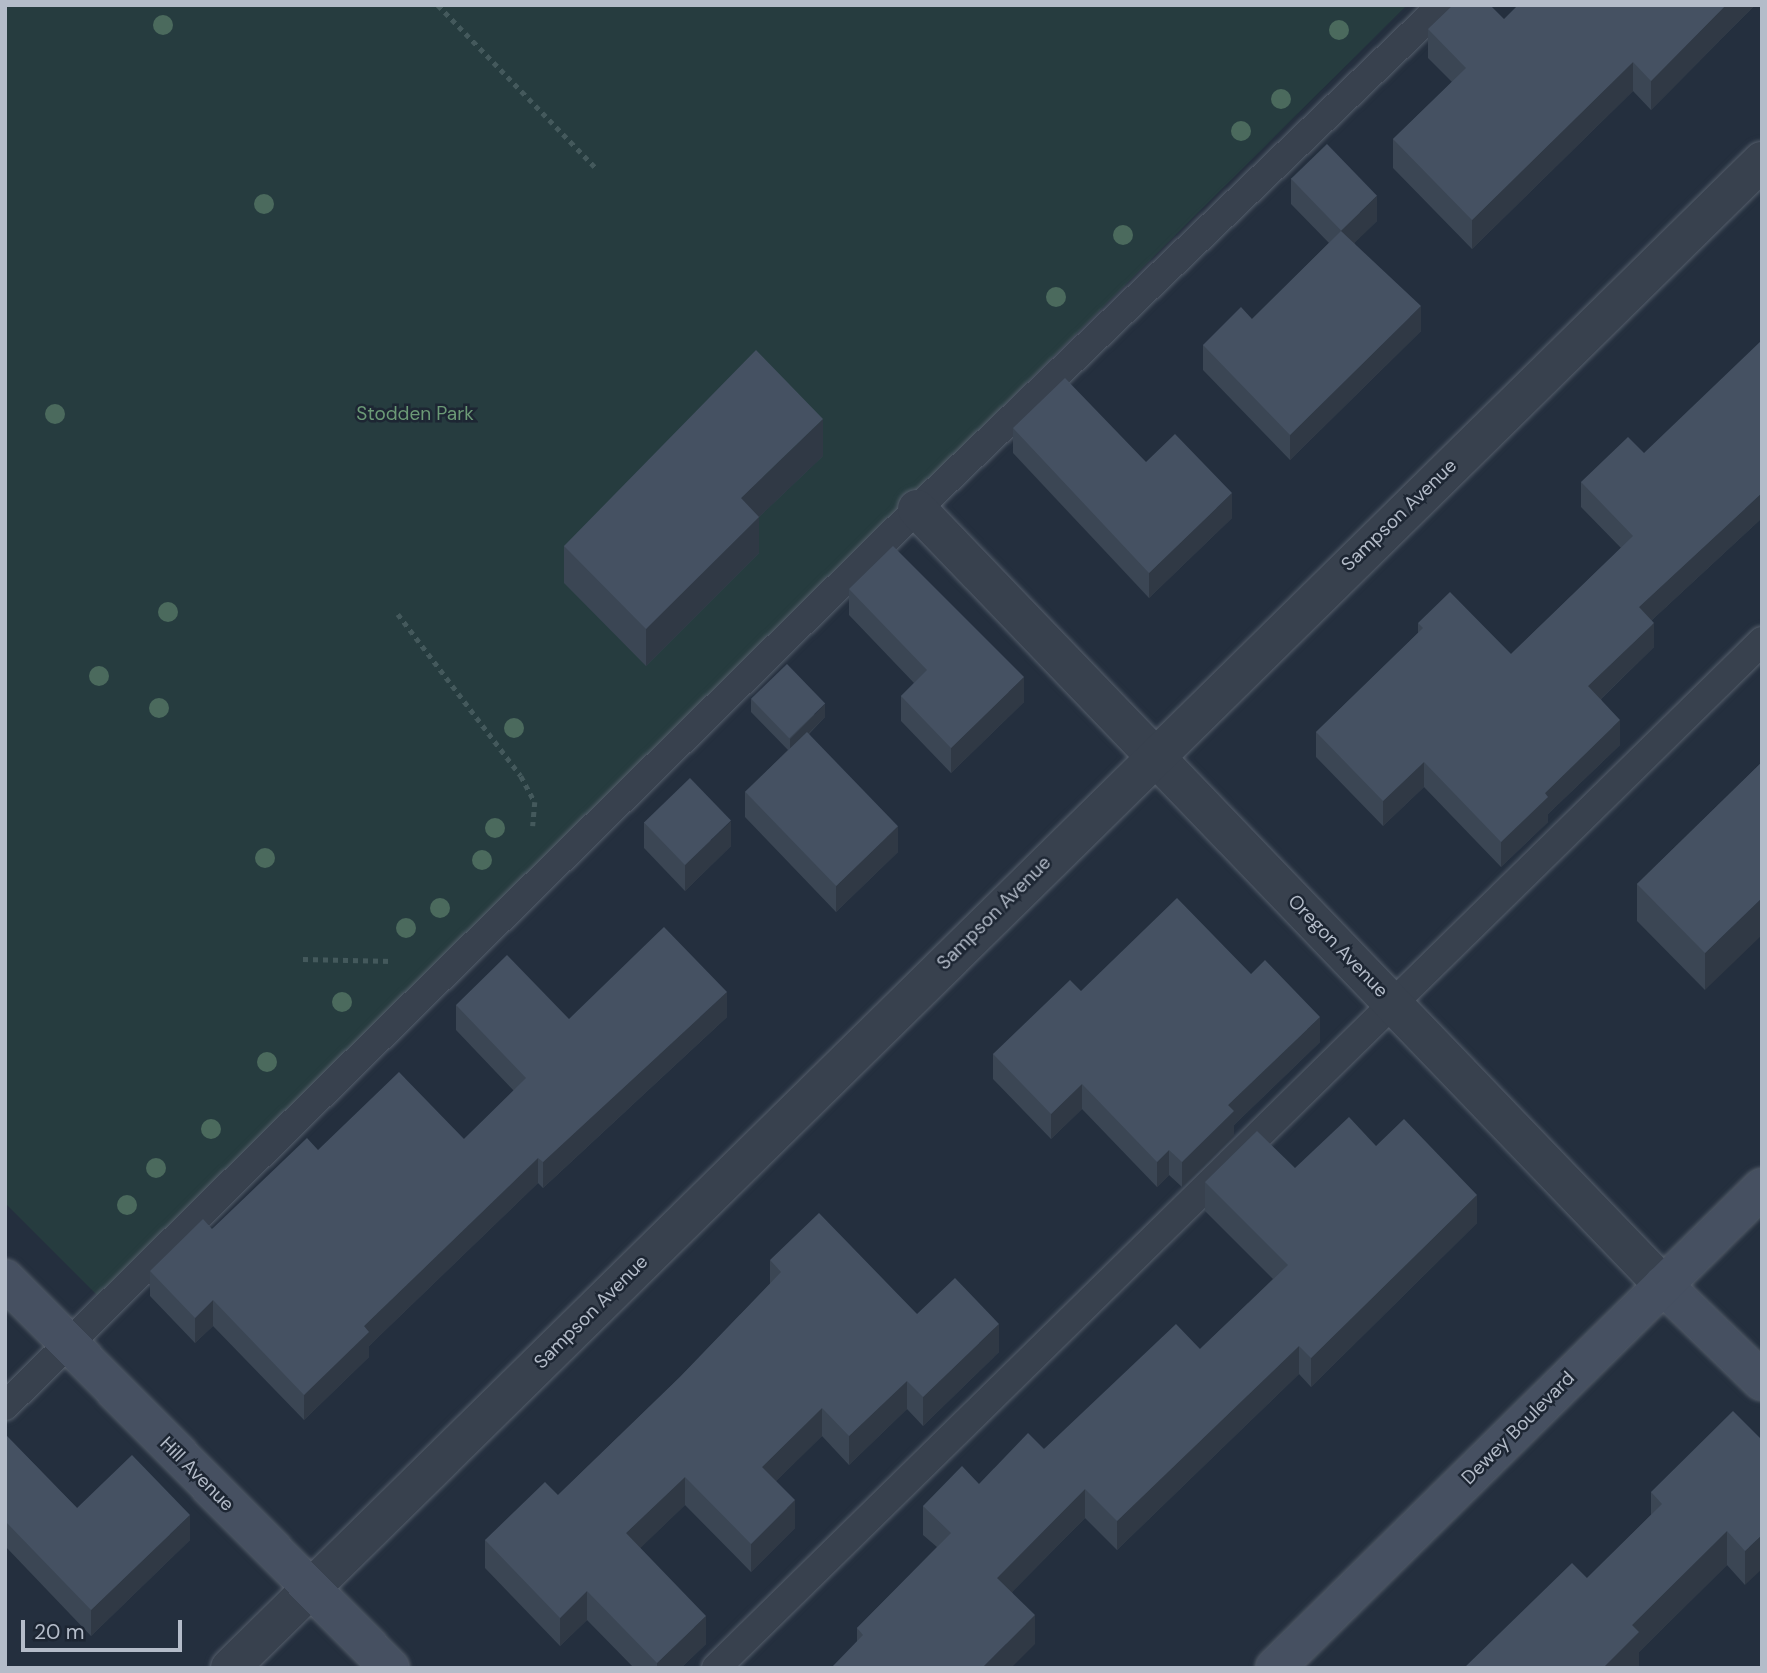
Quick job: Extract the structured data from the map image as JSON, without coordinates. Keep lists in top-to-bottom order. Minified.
{"streets":{"street":["Sampson Avenue","Oregon Avenue","Dewey Boulevard","Hill Avenue"]},"crossings":[["Sampson Avenue","Oregon Avenue"],["Sampson Avenue","Hill Avenue"],["Oregon Avenue","Dewey Boulevard"]],"parks":["Stodden Park"],"scale_bar":"20 m"}
